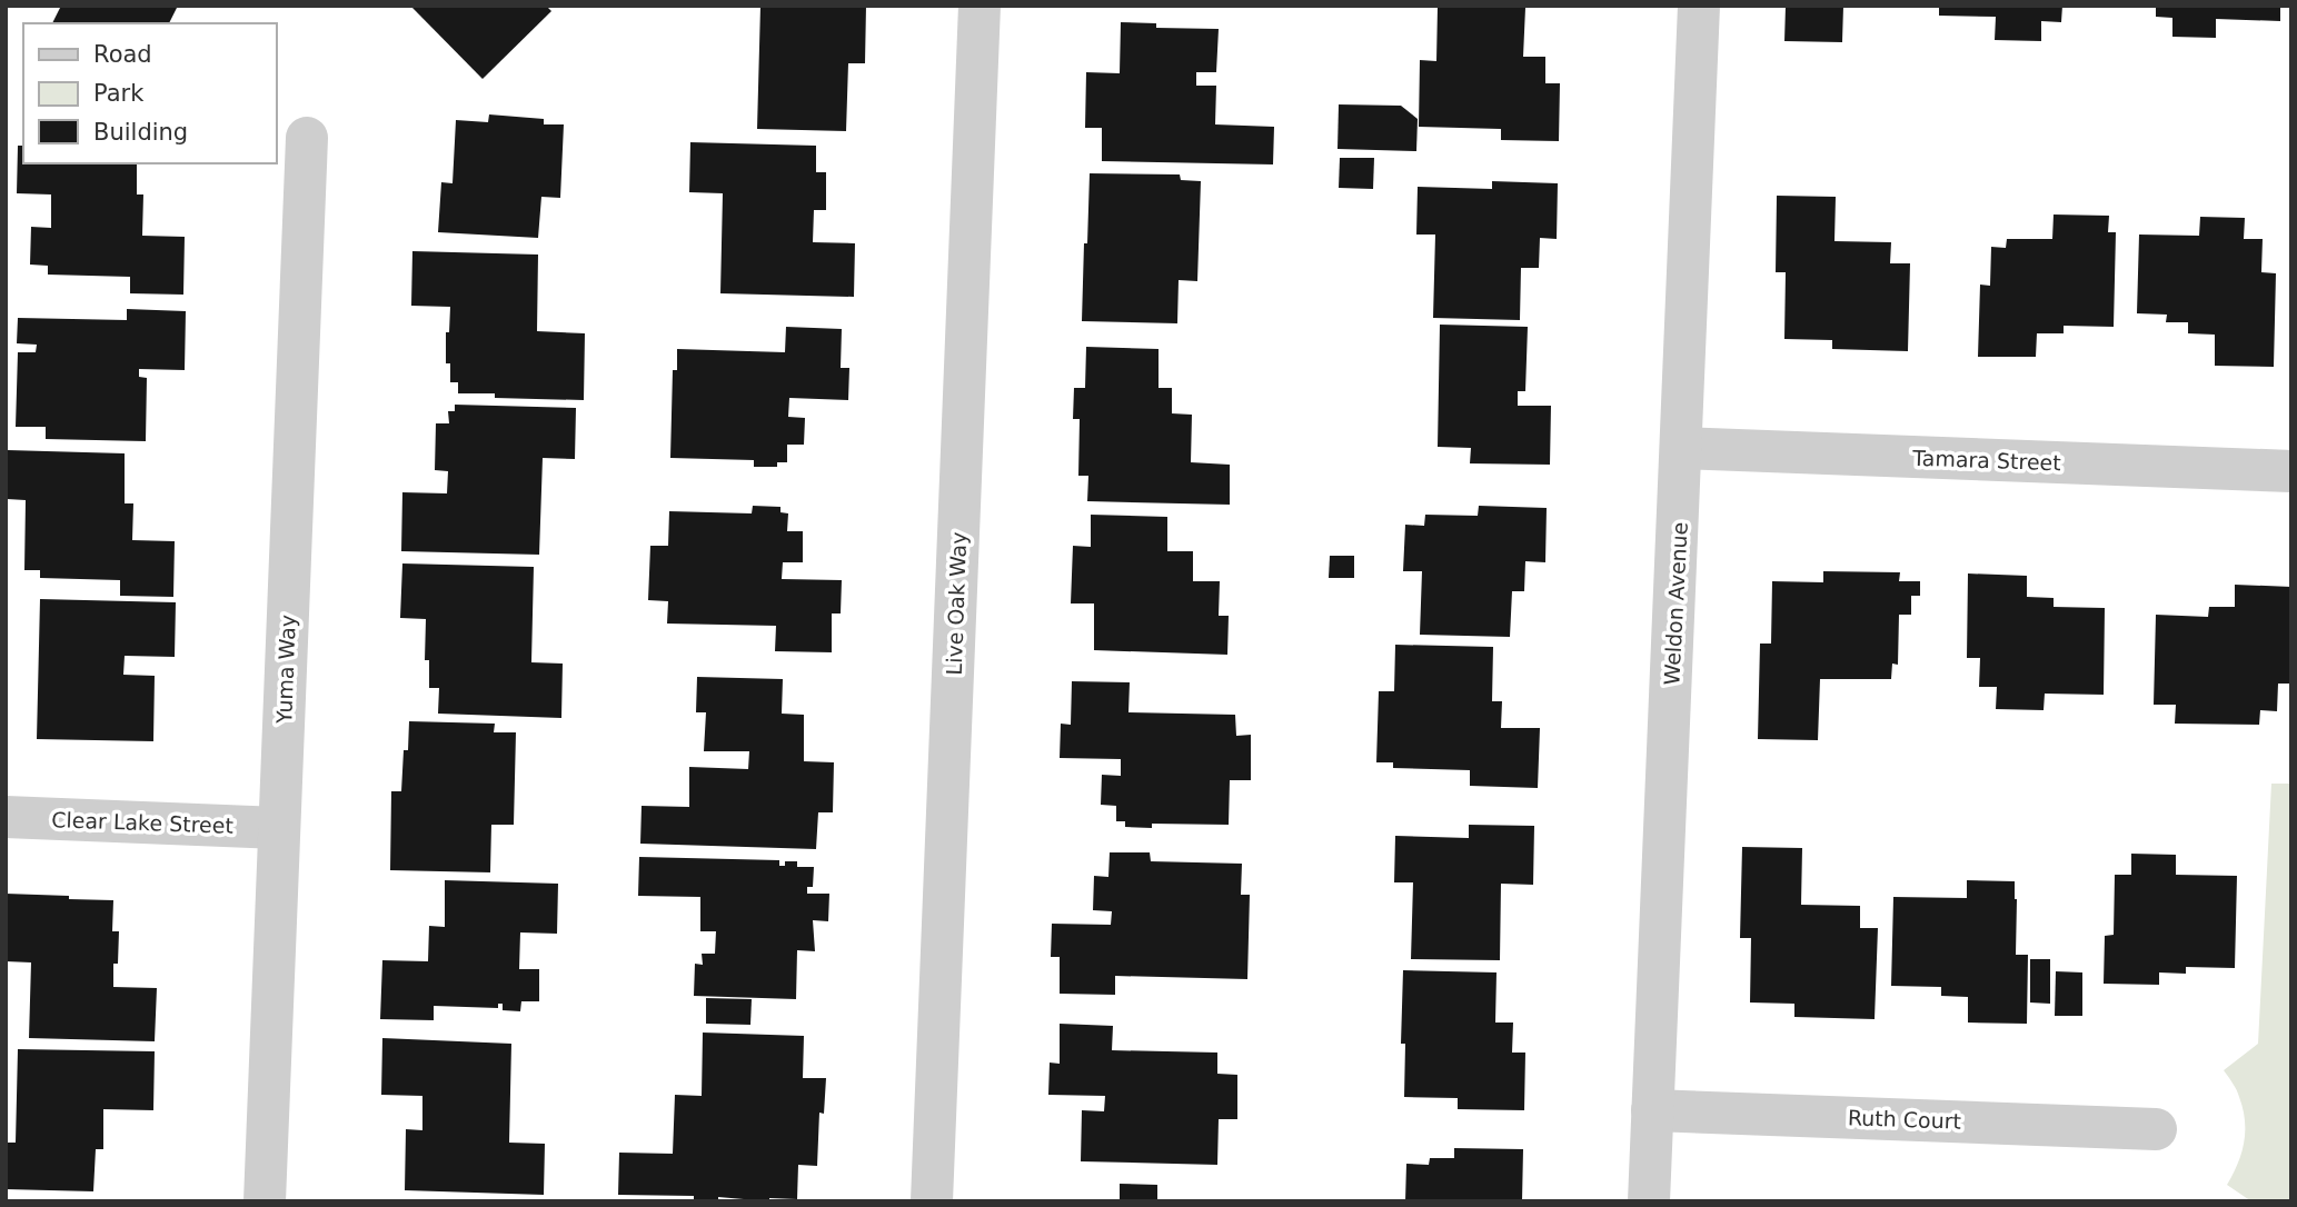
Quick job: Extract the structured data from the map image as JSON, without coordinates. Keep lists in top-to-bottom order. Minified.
{"streets":{"street":["Tamara Street","Live Oak Way","Weldon Avenue","Yuma Way","Clear Lake Street","Ruth Court"]},"crossings":[["Tamara Street","Weldon Avenue"],["Weldon Avenue","Ruth Court"],["Yuma Way","Clear Lake Street"]],"legend":["Road","Park","Building"]}
